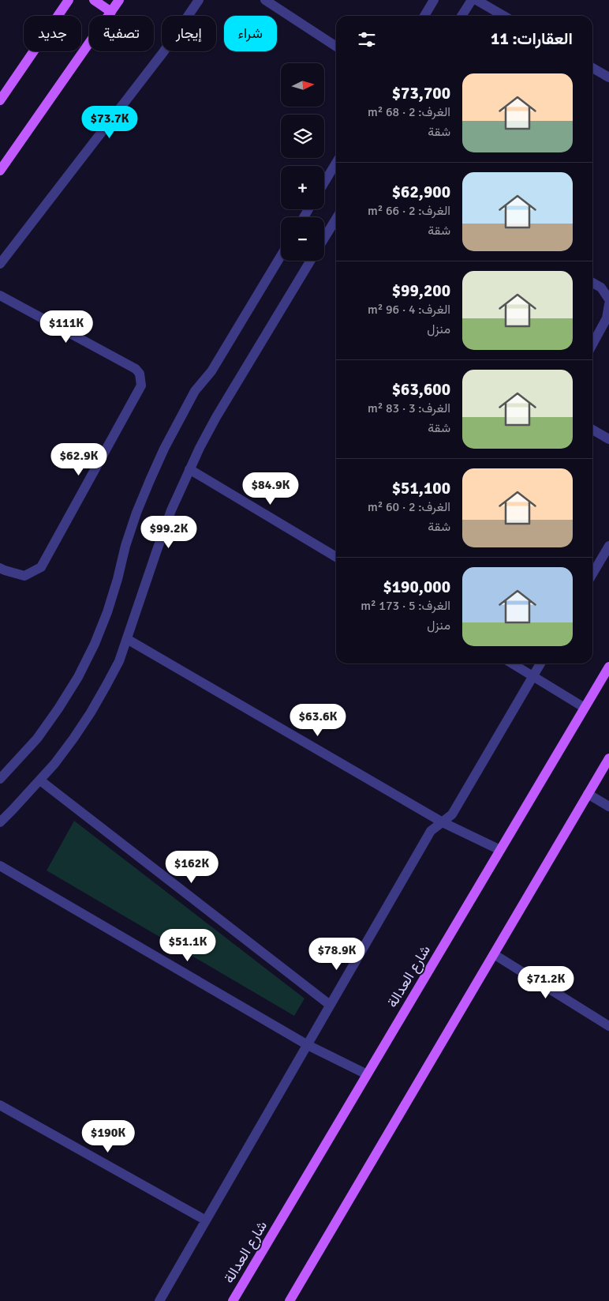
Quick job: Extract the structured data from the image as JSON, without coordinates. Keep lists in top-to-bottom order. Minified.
{"streets":{"main road":["شارع العدالة"]},"north":"right","page":{"chip":["شراء","إيجار","تصفية","جديد"],"heading":"العقارات: 11","map_buttons":["+","−"],"list":[{"name":"$73,700","note":"الغرف: 2 · 68 m² · شقة"},{"name":"$62,900","note":"الغرف: 2 · 66 m² · شقة"},{"name":"$99,200","note":"الغرف: 4 · 96 m² · منزل"},{"name":"$63,600","note":"الغرف: 3 · 83 m² · شقة"},{"name":"$51,100","note":"الغرف: 2 · 60 m² · شقة"},{"name":"$190,000","note":"الغرف: 5 · 173 m² · منزل"}],"price":["$73.7K","$111K","$62.9K","$84.9K","$99.2K","$63.6K","$162K","$51.1K","$78.9K","$71.2K","$190K"]}}
